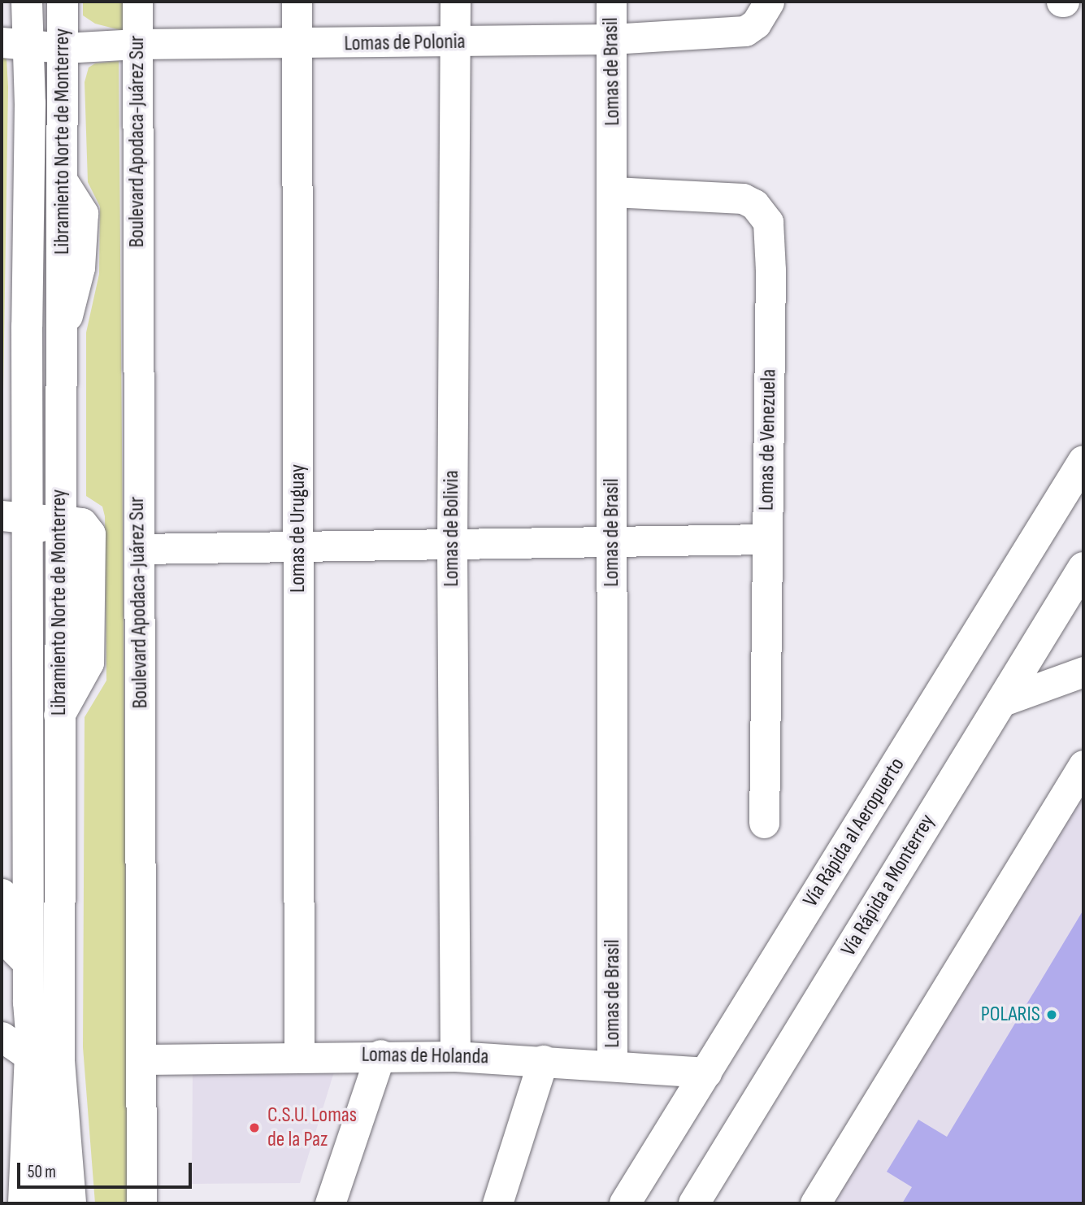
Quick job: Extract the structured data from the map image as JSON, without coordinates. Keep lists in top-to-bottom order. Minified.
{"streets":{"main road":["Libramiento Norte de Monterrey","Vía Rápida al Aeropuerto","Vía Rápida a Monterrey"],"street":["Lomas de Polonia","Lomas de Brasil","Boulevard Apodaca-Juárez Sur","Lomas de Venezuela","Lomas de Uruguay","Lomas de Bolivia","Lomas de Holanda"]},"crossings":[["Lomas de Polonia","Lomas de Brasil"],["Lomas de Polonia","Libramiento Norte de Monterrey"],["Lomas de Polonia","Boulevard Apodaca-Juárez Sur"],["Lomas de Polonia","Lomas de Uruguay"],["Lomas de Polonia","Lomas de Bolivia"],["Lomas de Brasil","Lomas de Venezuela"],["Lomas de Brasil","Lomas de Holanda"],["Boulevard Apodaca-Juárez Sur","Lomas de Holanda"],["Lomas de Uruguay","Lomas de Holanda"],["Lomas de Bolivia","Lomas de Holanda"],["Vía Rápida al Aeropuerto","Lomas de Holanda"]],"places":["POLARIS","C.S.U. Lomas de la Paz"],"scale_bar":"50 m"}
